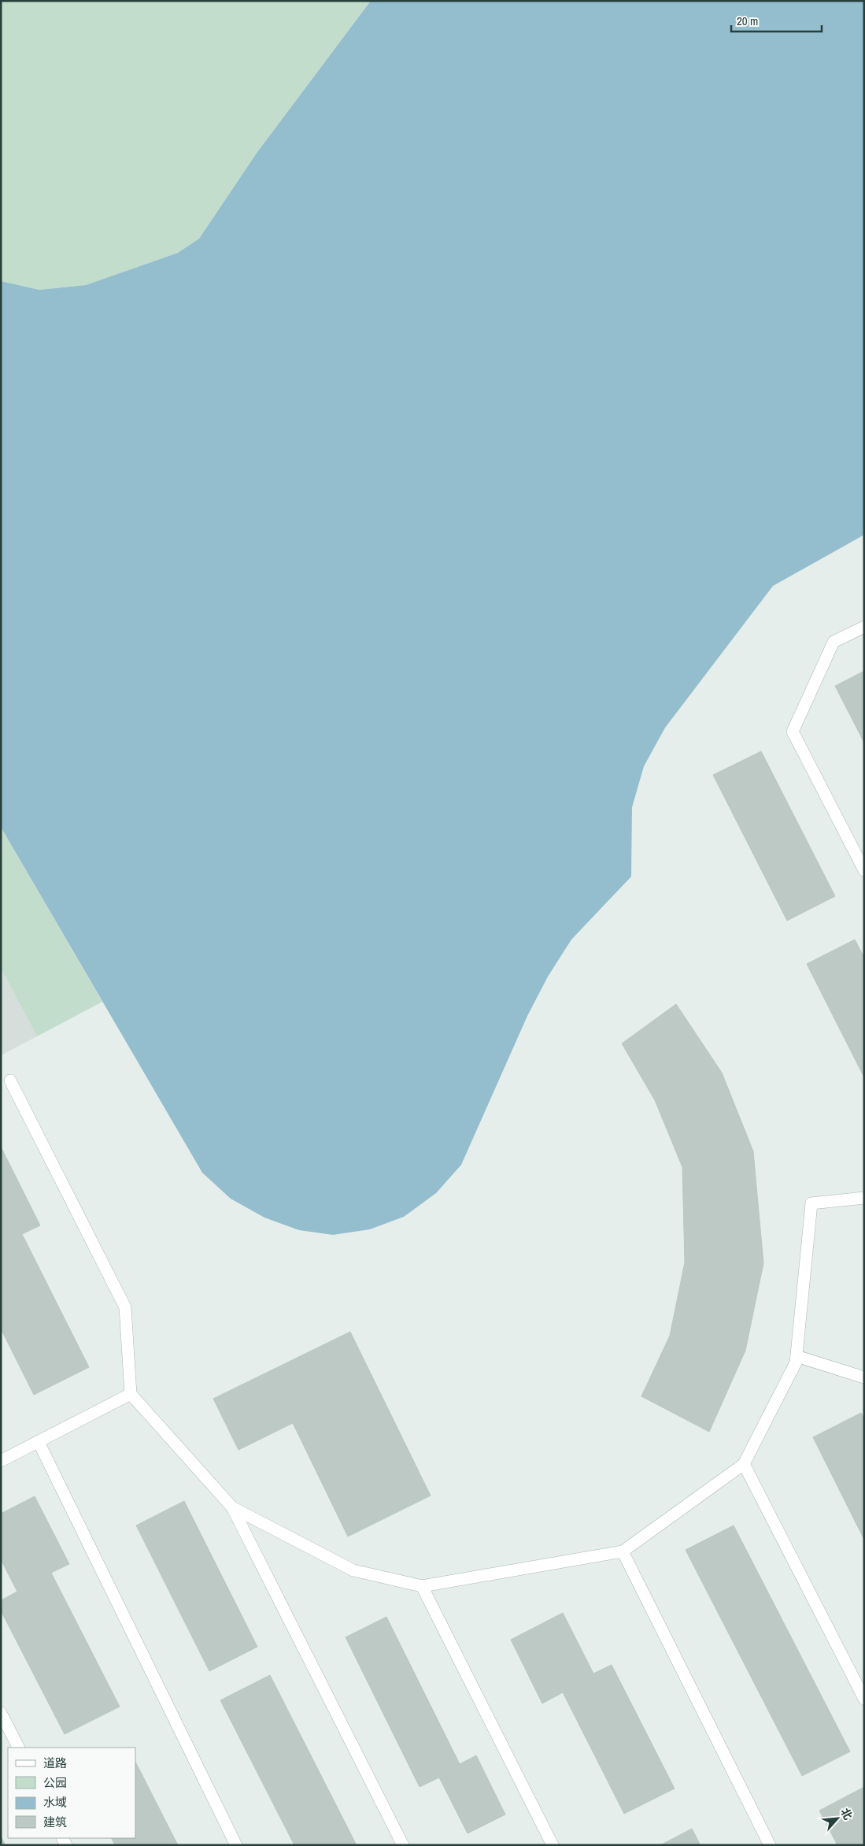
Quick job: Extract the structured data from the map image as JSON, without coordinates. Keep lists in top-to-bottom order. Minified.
{"legend":["道路","公园","水域","建筑"],"scale_bar":"20 m","north":"top right"}
